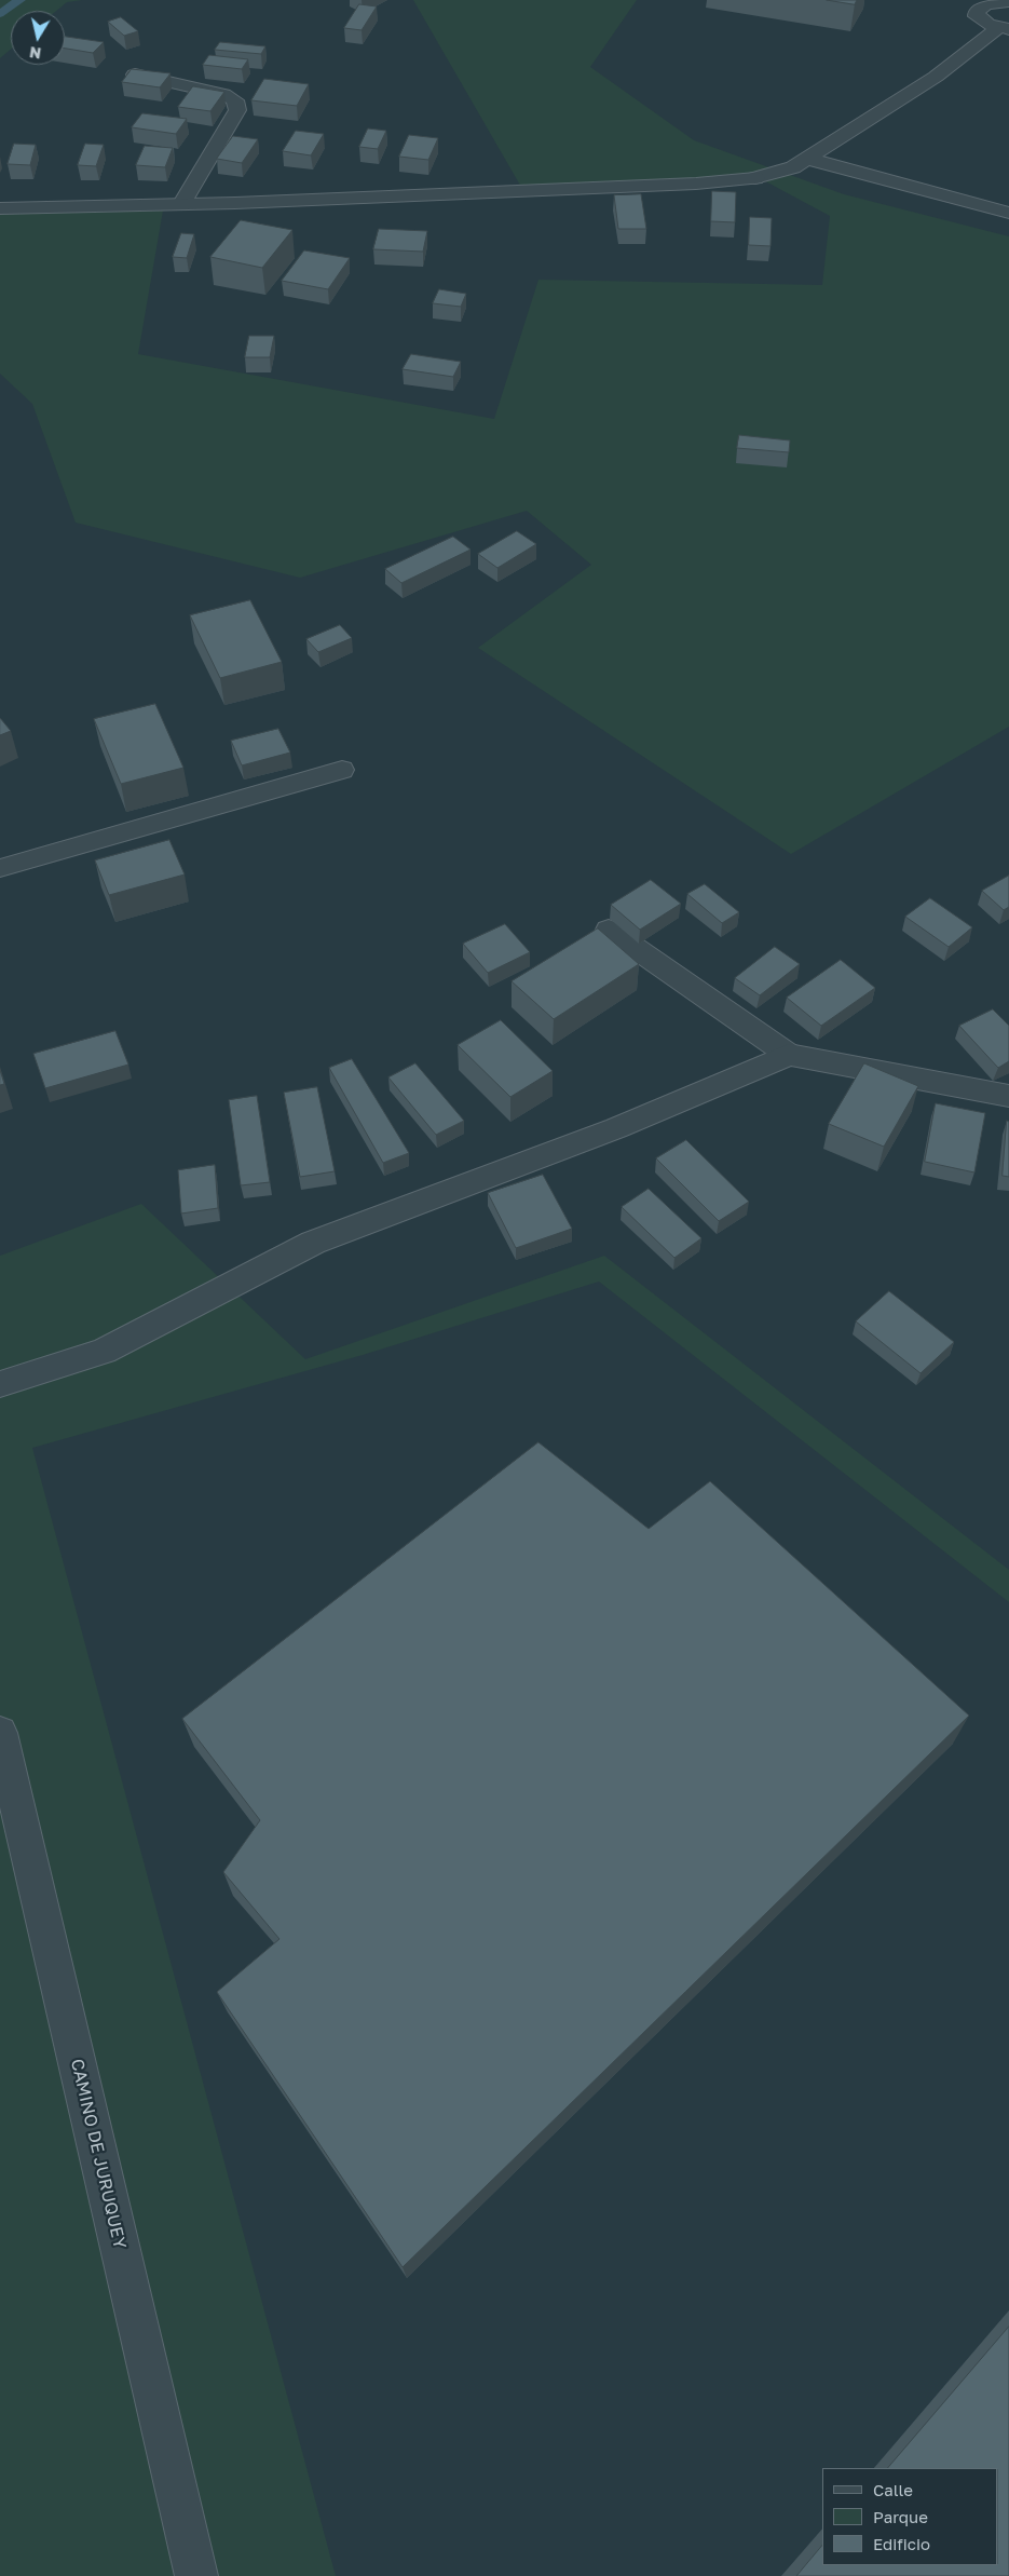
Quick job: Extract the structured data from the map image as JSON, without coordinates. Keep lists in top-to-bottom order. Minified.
{"streets":{"street":["CAMINO DE JURUQUEY"]},"legend":["Calle","Parque","Edificio"],"north":"bottom"}
